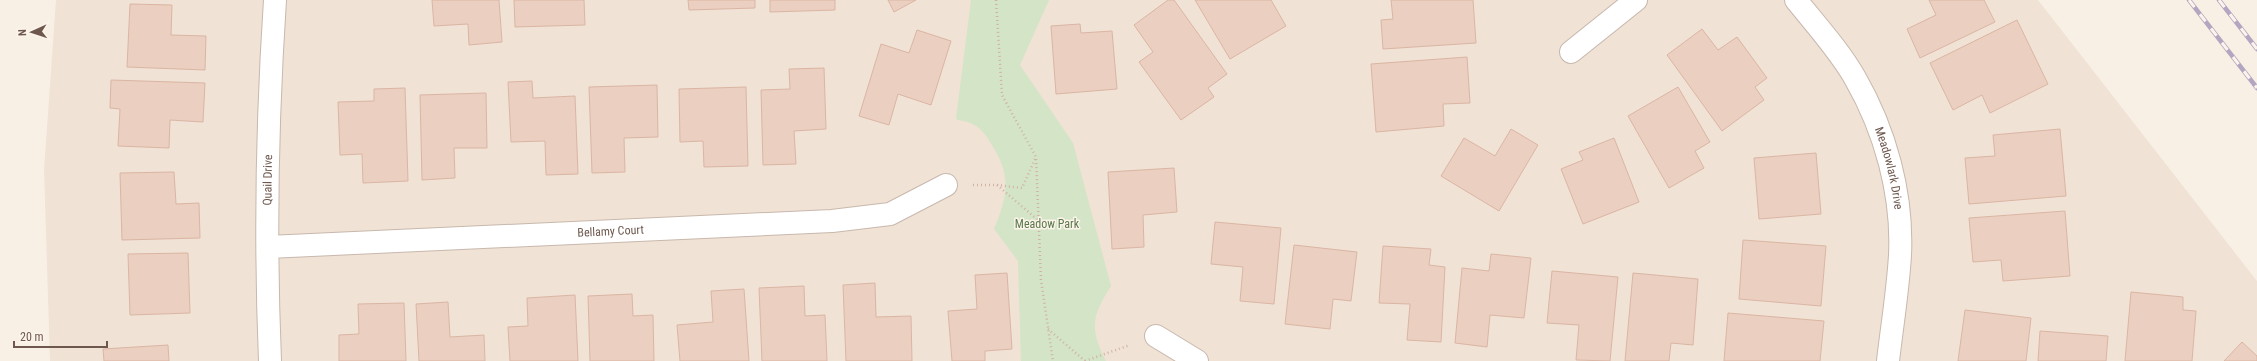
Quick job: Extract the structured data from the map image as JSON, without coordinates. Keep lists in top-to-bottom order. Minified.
{"streets":{"street":["Meadowlark Drive","Quail Drive","Bellamy Court"]},"crossings":[["Quail Drive","Bellamy Court"]],"parks":["Meadow Park"],"scale_bar":"20 m","north":"left"}
